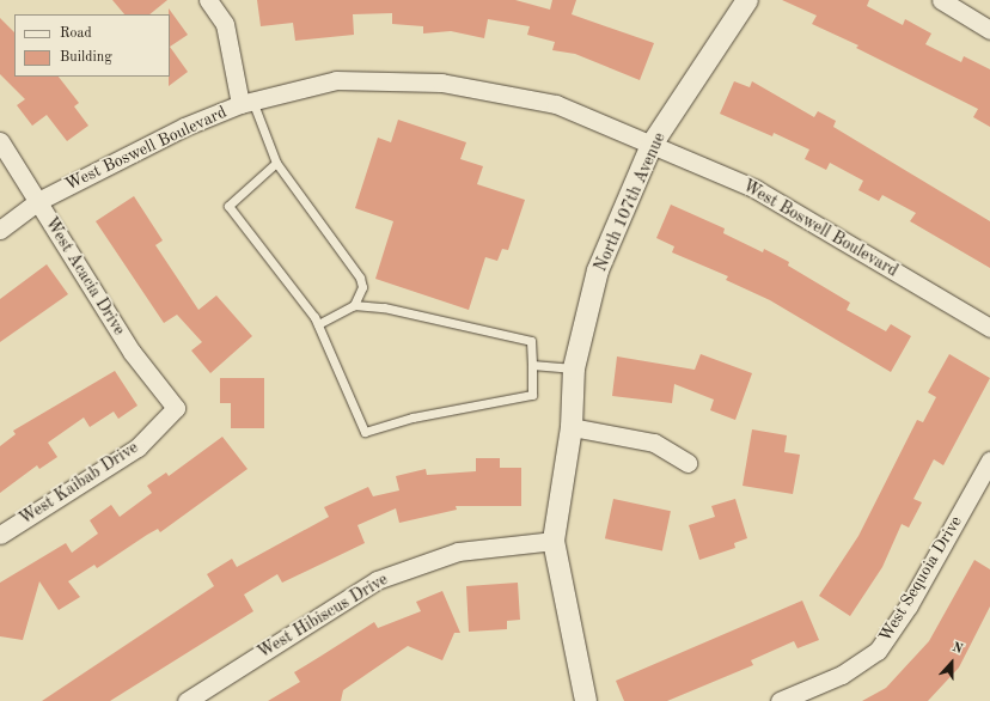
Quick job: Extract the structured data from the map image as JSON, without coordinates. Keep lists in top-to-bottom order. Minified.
{"streets":{"street":["West Boswell Boulevard","North 107th Avenue","West Acacia Drive","West Kaibab Drive","West Sequoia Drive","West Hibiscus Drive"]},"crossings":[["West Boswell Boulevard","North 107th Avenue"],["West Boswell Boulevard","West Acacia Drive"],["North 107th Avenue","West Hibiscus Drive"],["West Acacia Drive","West Kaibab Drive"]],"legend":["Road","Building"],"north":"top"}
